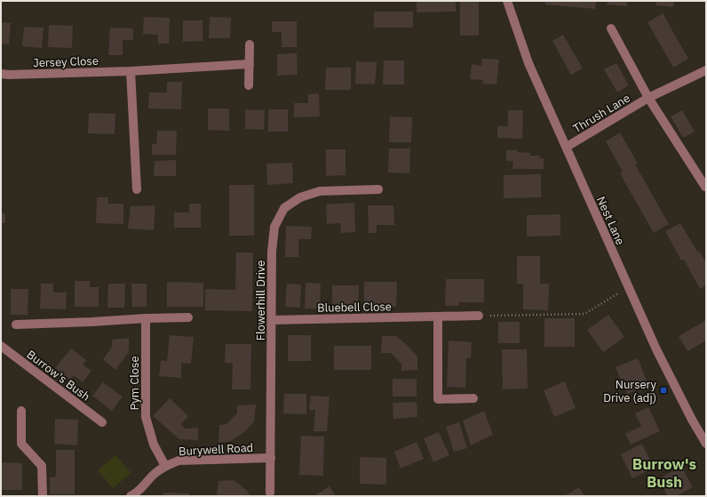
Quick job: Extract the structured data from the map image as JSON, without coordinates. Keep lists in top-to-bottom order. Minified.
{"streets":{"street":["Jersey Close","Thrush Lane","Nest Lane","Flowerhill Drive","Bluebell Close","Burrow's Bush","Pym Close","Burywell Road"]},"crossings":[["Thrush Lane","Nest Lane"],["Flowerhill Drive","Bluebell Close"],["Flowerhill Drive","Burywell Road"],["Pym Close","Burywell Road"]],"districts":["Burrow's Bush"],"places":{"transit":["Nursery Drive (adj)"]}}
